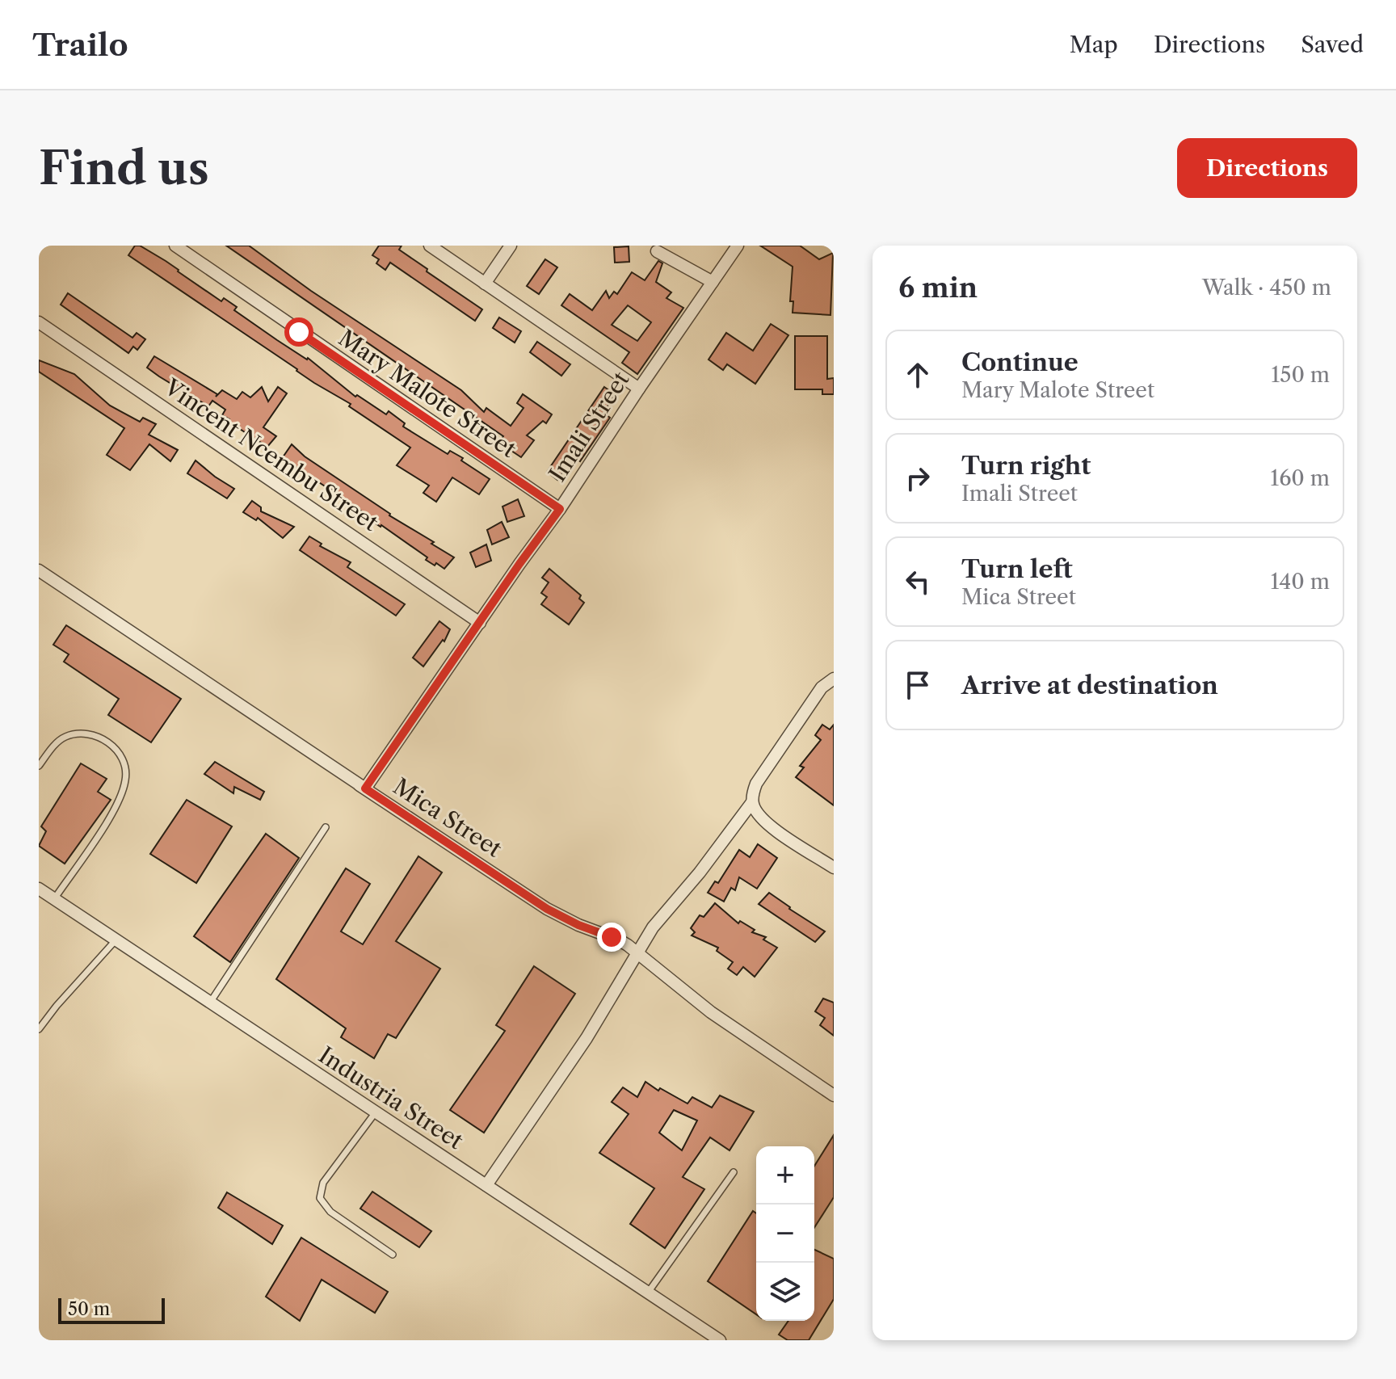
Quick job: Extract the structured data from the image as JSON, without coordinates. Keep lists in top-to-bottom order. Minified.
{"streets":{"street":["Mary Malote Street","Imali Street","Vincent Ncembu Street","Mica Street","Industria Street"]},"crossings":[["Mary Malote Street","Imali Street"],["Imali Street","Vincent Ncembu Street"],["Imali Street","Mica Street"]],"scale_bar":"50 m","page":{"header":"Trailo","nav":["Map","Directions","Saved"],"buttons":"Directions","title":"Find us","heading":["6 min","Walk · 450 m"],"list":[["Continue","Mary Malote Street","150 m"],["Turn right","Imali Street","160 m"],["Turn left","Mica Street","140 m"],"Arrive at destination"],"map_buttons":["+","−"],"scale":"50 m"}}
